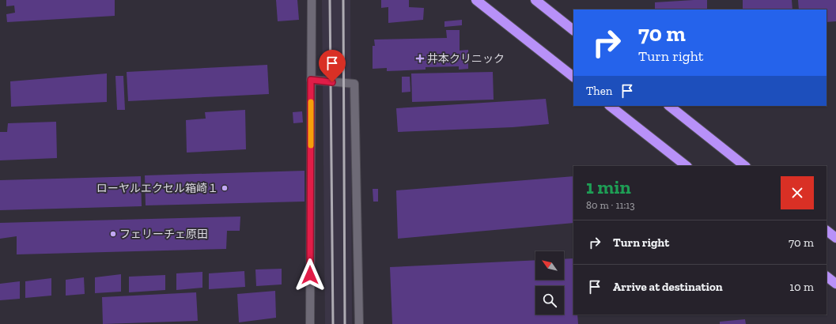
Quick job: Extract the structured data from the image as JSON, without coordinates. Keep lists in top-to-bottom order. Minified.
{"places":{"health":["井本クリニック"],"other":["ローヤルエクセル箱崎１","フェリーチェ原田"]},"north":"top left","page":{"turn":["70 m","Turn right"],"then":"Then","heading":["1 min","80 m · 11:13"],"list":[{"name":"Turn right","value":"70 m"},{"name":"Arrive at destination","value":"10 m"}]}}
